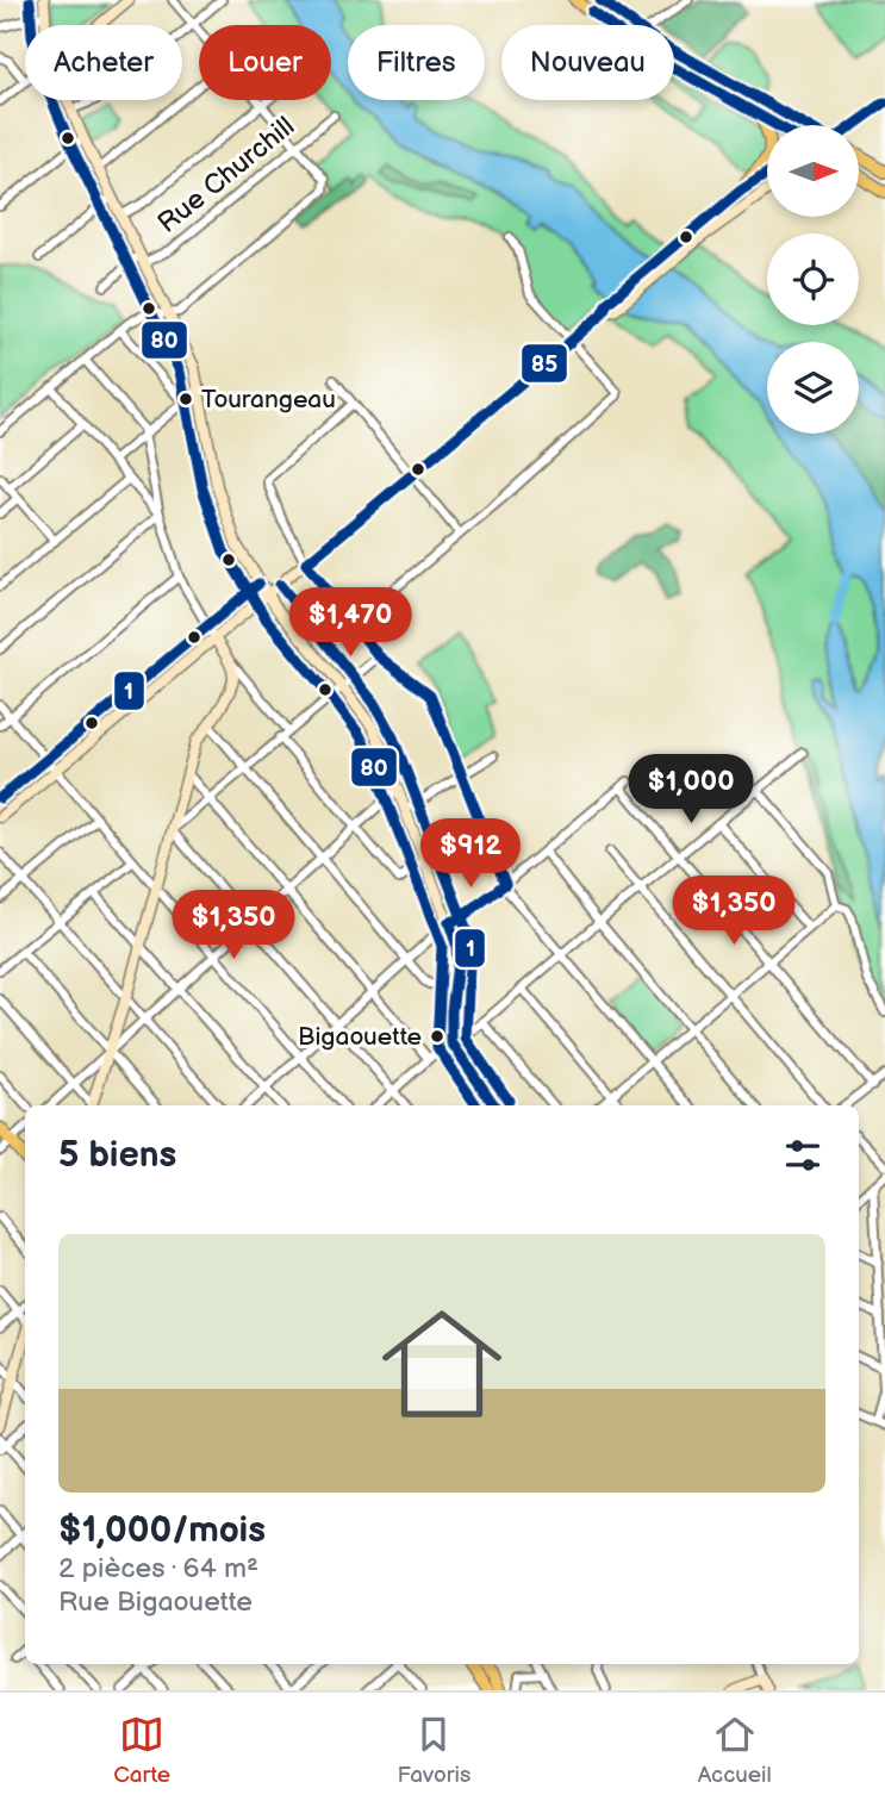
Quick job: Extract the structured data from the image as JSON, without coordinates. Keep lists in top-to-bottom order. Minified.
{"streets":{"street":["Rue Churchill"]},"places":["Tourangeau","Bigaouette"],"lines":["transit line 80","transit line 85","transit line 1"],"north":"right","page":{"chip":["Acheter","Louer","Filtres","Nouveau"],"price":["$1,470","$1,000","$912","$1,350","$1,350"],"heading":"5 biens","list":[{"name":"$1,000/mois","note":"2 pièces · 64 m² · Rue Bigaouette"}],"tabs":["Carte","Favoris","Accueil"]}}
